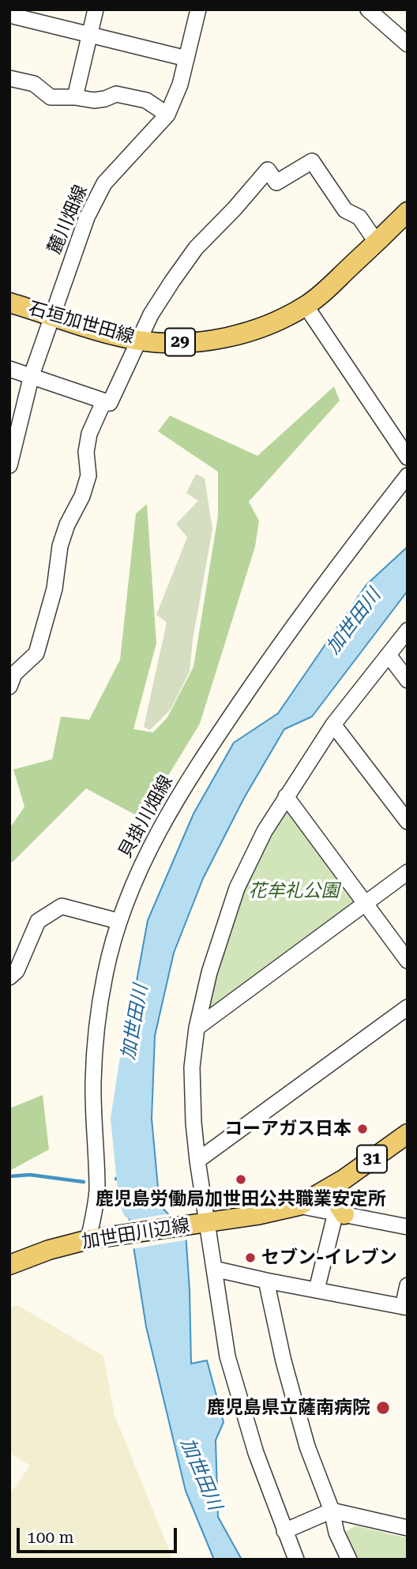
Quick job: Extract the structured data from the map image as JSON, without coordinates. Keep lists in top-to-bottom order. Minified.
{"streets":{"main road":["石垣加世田線","29","31","加世田川辺線"],"street":["麓川畑線","貝掛川畑線"]},"crossings":[["麓川畑線","石垣加世田線"],["貝掛川畑線","加世田川辺線"]],"water":["加世田川"],"parks":["花牟礼公園"],"places":["コーアガス日本","鹿児島労働局加世田公共職業安定所","セブン-イレブン","鹿児島県立薩南病院"],"scale_bar":"100 m"}
